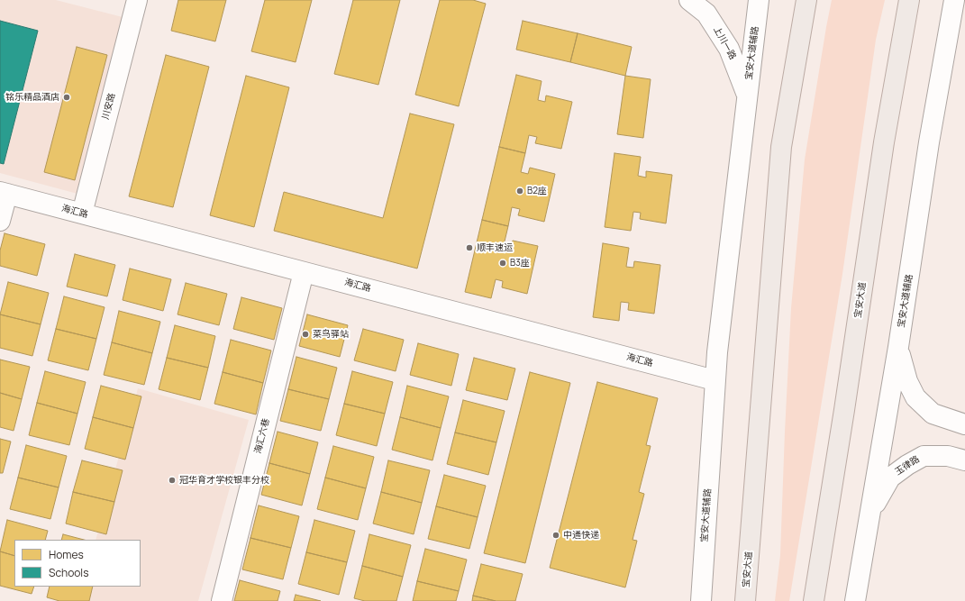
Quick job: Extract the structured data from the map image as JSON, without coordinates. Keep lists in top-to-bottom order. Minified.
{"streets":{"main road":["上川一路","宝安大道辅路","川安路","海汇路","宝安大道","海汇六巷","玉律路"]},"crossings":[["上川一路","宝安大道辅路"],["宝安大道辅路","海汇路"],["宝安大道辅路","玉律路"],["川安路","海汇路"],["海汇路","海汇六巷"]],"places":["铭乐精品酒店","B2座","顺丰速运","B3座","菜鸟驿站","冠华育才学校银丰分校","中通快递"],"legend":["Homes","Schools"]}
